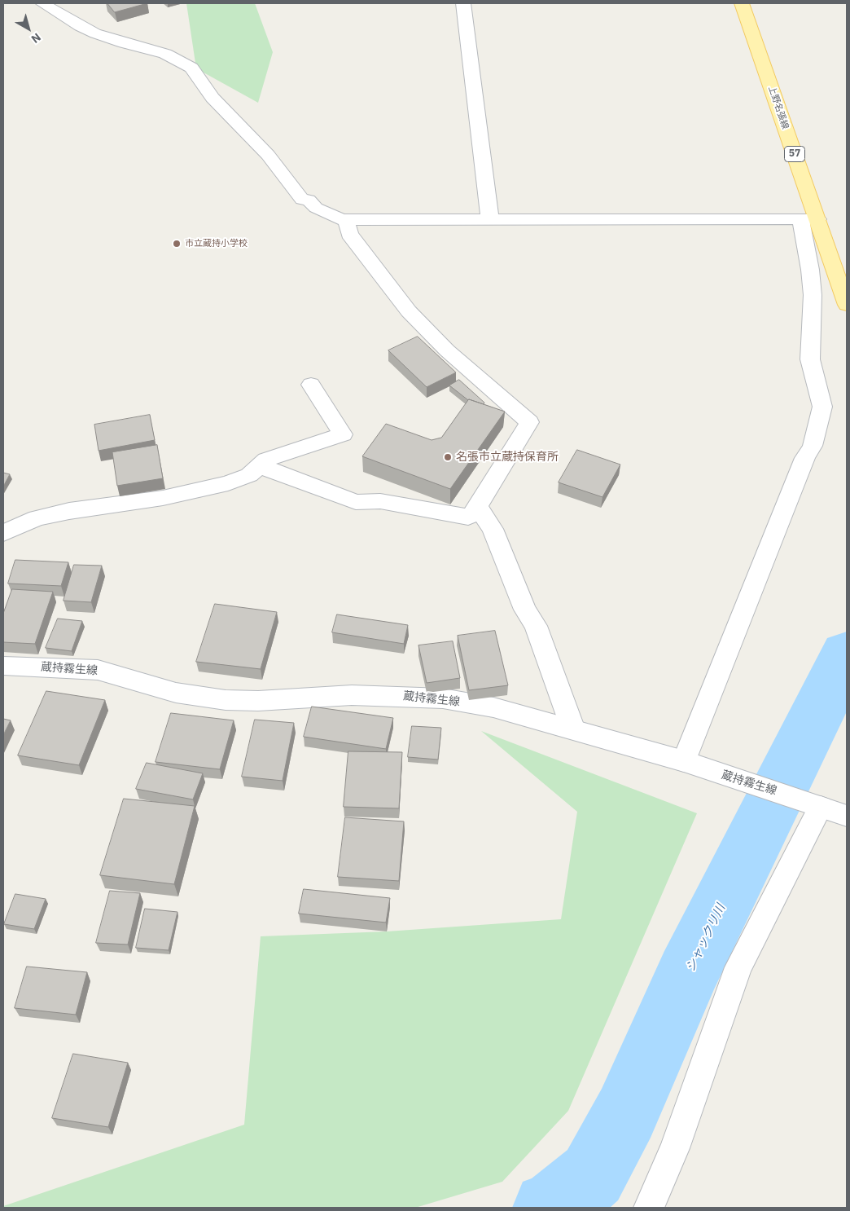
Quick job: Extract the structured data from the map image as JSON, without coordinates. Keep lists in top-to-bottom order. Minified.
{"streets":{"main road":["上野名張線","57"],"street":["蔵持霧生線"]},"water":["シャックリ川"],"places":["市立蔵持小学校","名張市立蔵持保育所"],"north":"bottom right"}
